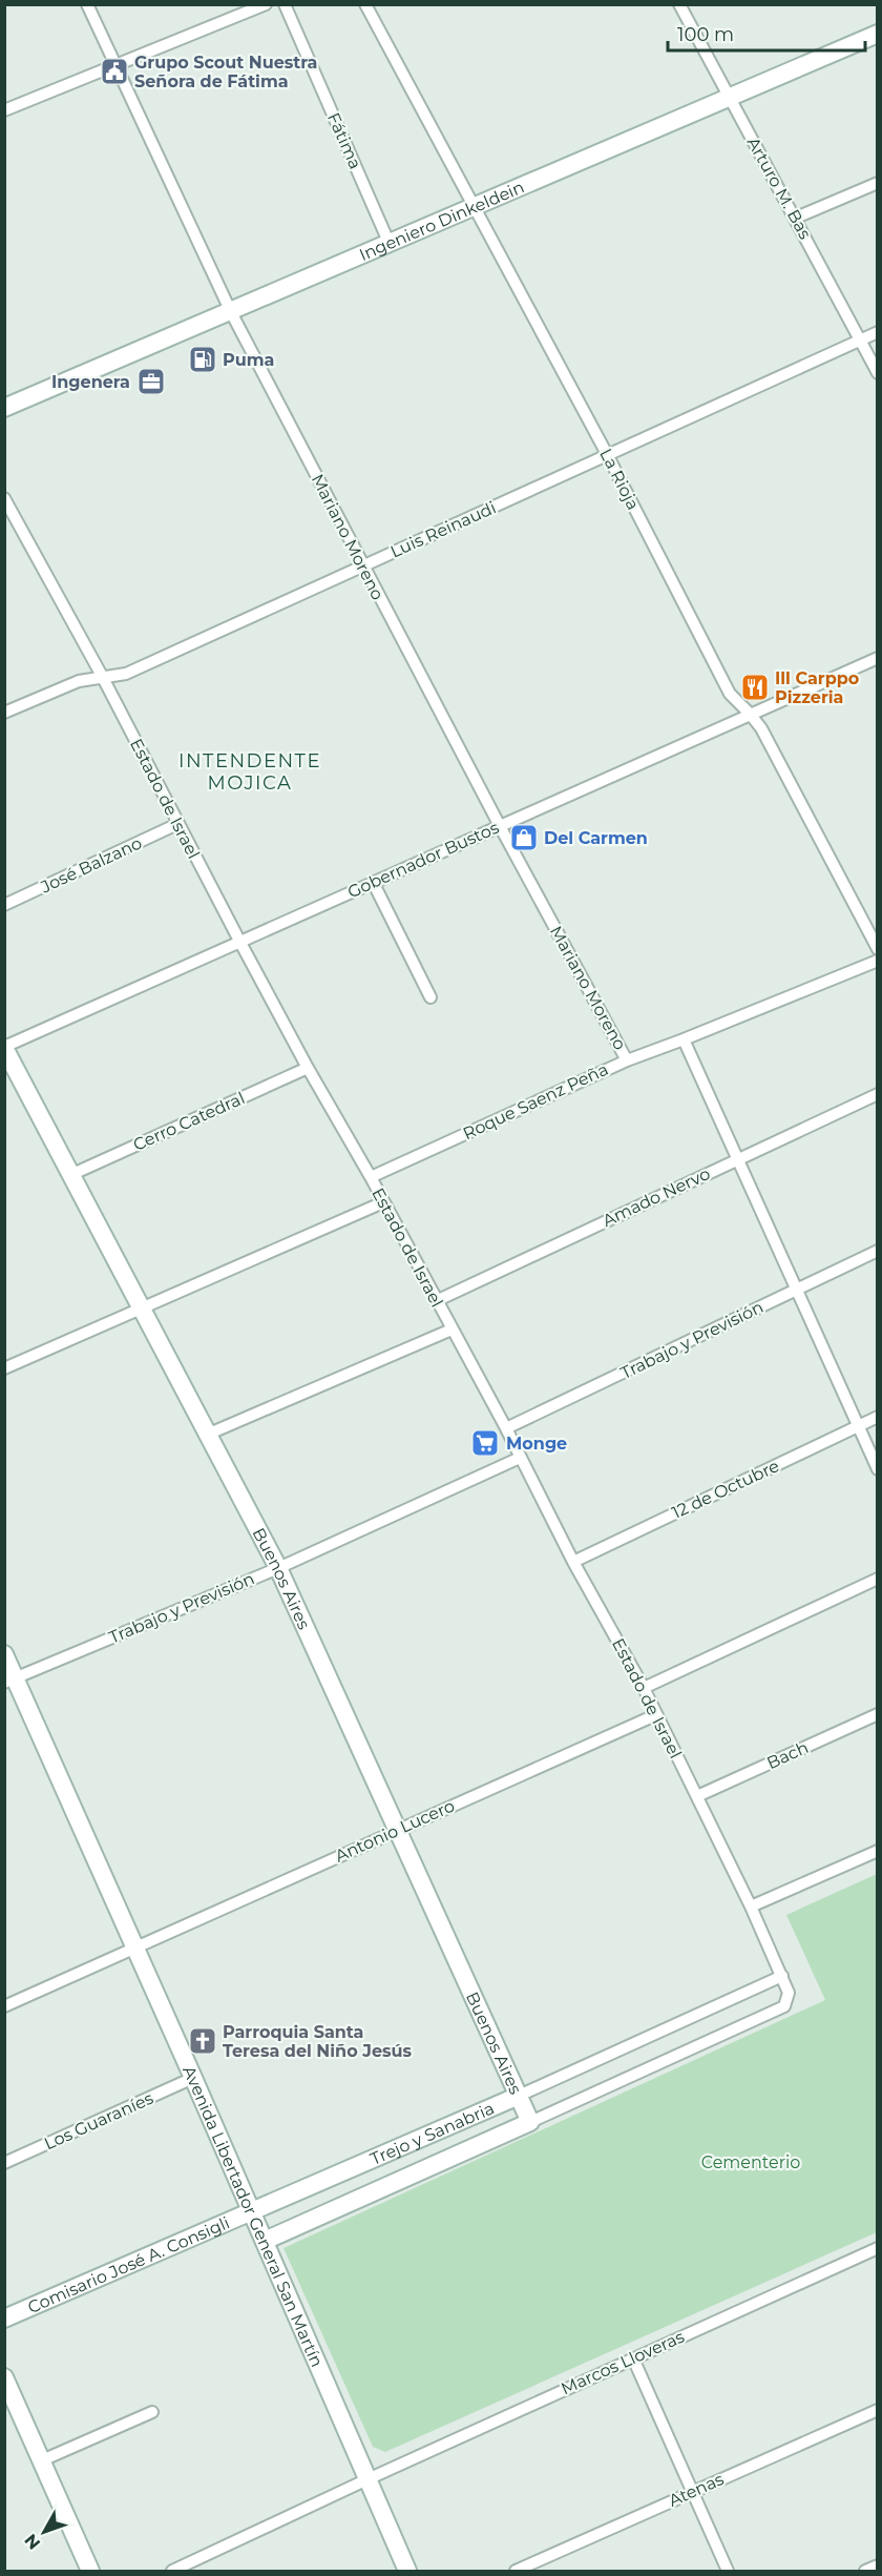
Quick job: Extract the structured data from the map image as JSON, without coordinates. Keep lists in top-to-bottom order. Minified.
{"streets":{"main road":["Ingeniero Dinkeldein","Buenos Aires","Trejo y Sanabria","Avenida Libertador General San Martín","Comisario José A. Consigli"],"street":["Fátima","Arturo M. Bas","La Rioja","Luis Reinaudi","Mariano Moreno","Estado de Israel","Gobernador Bustos","José Balzano","Roque Saenz Peña","Cerro Catedral","Amado Nervo","Trabajo y Previsión","12 de Octubre","Bach","Antonio Lucero","Los Guaraníes","Marcos Lloveras","Atenas"]},"crossings":[["Fátima","Ingeniero Dinkeldein"],["Arturo M. Bas","Ingeniero Dinkeldein"],["Arturo M. Bas","Luis Reinaudi"],["Ingeniero Dinkeldein","La Rioja"],["Ingeniero Dinkeldein","Mariano Moreno"],["La Rioja","Luis Reinaudi"],["La Rioja","Gobernador Bustos"],["Luis Reinaudi","Mariano Moreno"],["Luis Reinaudi","Estado de Israel"],["Mariano Moreno","Gobernador Bustos"],["Mariano Moreno","Roque Saenz Peña"],["Estado de Israel","Gobernador Bustos"],["Estado de Israel","José Balzano"],["Estado de Israel","Roque Saenz Peña"],["Estado de Israel","Cerro Catedral"],["Estado de Israel","Amado Nervo"],["Estado de Israel","Trabajo y Previsión"],["Estado de Israel","12 de Octubre"],["Estado de Israel","Bach"],["Estado de Israel","Antonio Lucero"],["Estado de Israel","Trejo y Sanabria"],["Gobernador Bustos","Buenos Aires"],["Cerro Catedral","Buenos Aires"],["Trabajo y Previsión","Buenos Aires"],["Trabajo y Previsión","Avenida Libertador General San Martín"],["Buenos Aires","Antonio Lucero"],["Buenos Aires","Trejo y Sanabria"],["Antonio Lucero","Avenida Libertador General San Martín"],["Los Guaraníes","Avenida Libertador General San Martín"],["Trejo y Sanabria","Avenida Libertador General San Martín"],["Trejo y Sanabria","Comisario José A. Consigli"],["Avenida Libertador General San Martín","Comisario José A. Consigli"],["Avenida Libertador General San Martín","Marcos Lloveras"]],"districts":["INTENDENTE MOJICA"],"parks":["Cementerio"],"places":{"public building":["Grupo Scout Nuestra Señora de Fátima"],"fuel station":["Puma"],"office":["Ingenera"],"restaurant":["Ill Carppo Pizzeria"],"shop":["Del Carmen"],"supermarket":["Monge"],"church":["Parroquia Santa Teresa del Niño Jesús"]},"scale_bar":"100 m","north":"bottom left"}
